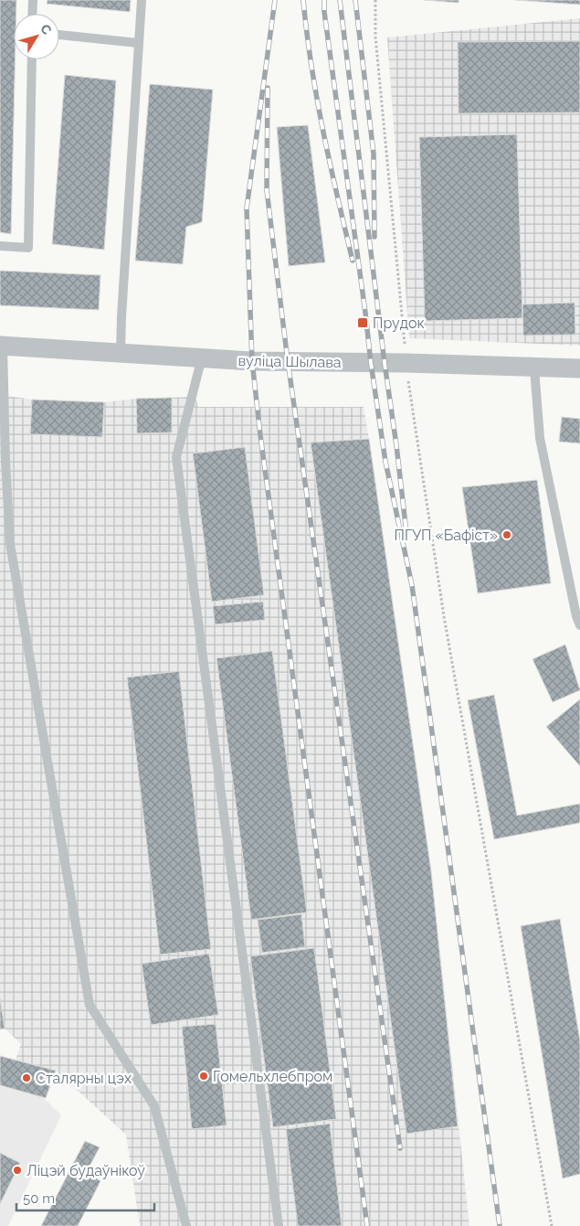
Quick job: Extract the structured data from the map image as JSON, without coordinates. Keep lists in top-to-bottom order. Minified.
{"streets":{"street":["вуліца Шылава"]},"places":{"transit":["Прудок"],"other":["ПГУП «Бафіст»","Гомельхлебпром","Сталярны цэх","Ліцэй будаўнікоў"]},"scale_bar":"50 m","north":"top right"}
